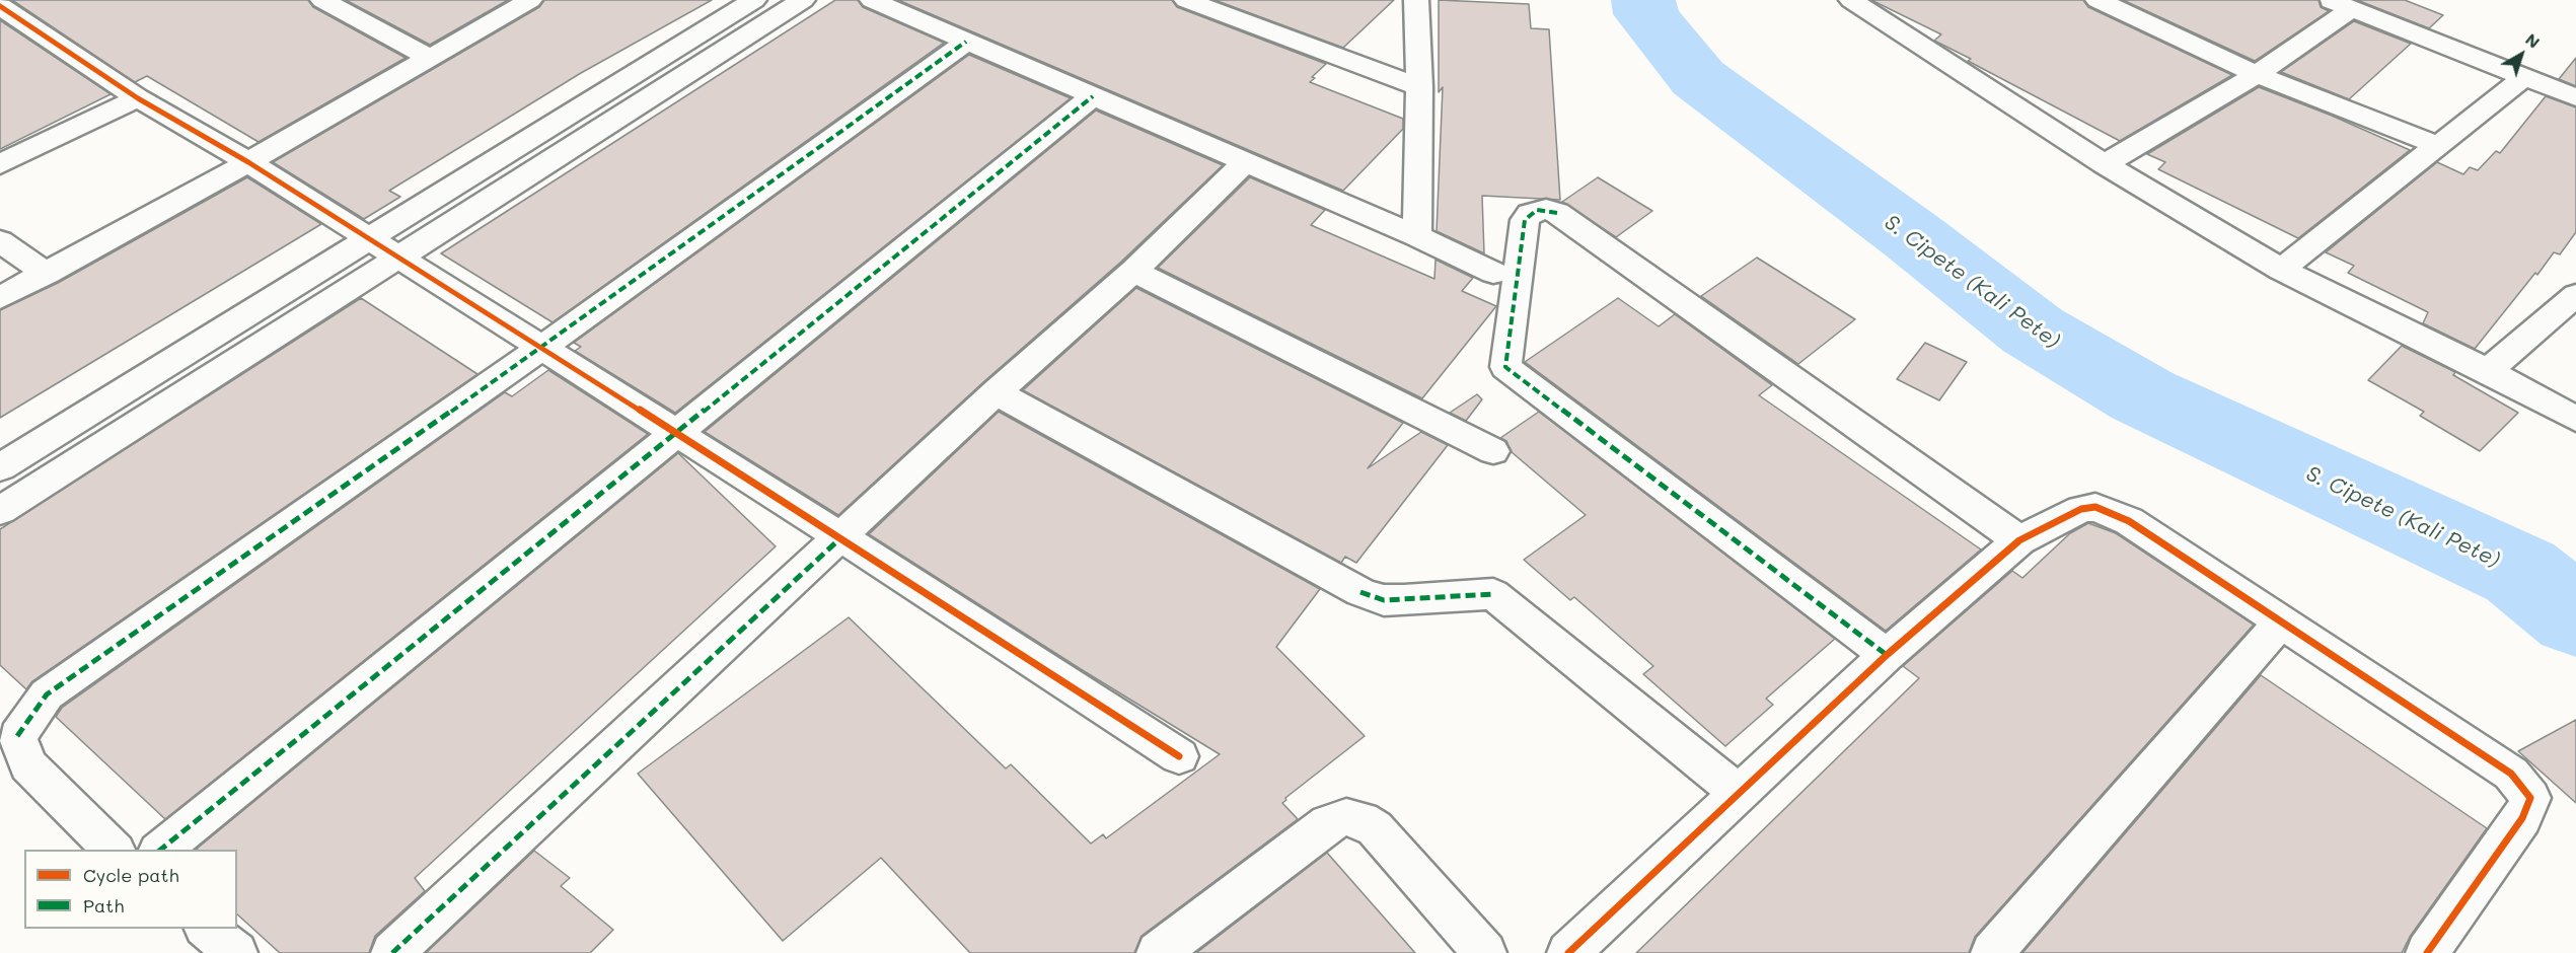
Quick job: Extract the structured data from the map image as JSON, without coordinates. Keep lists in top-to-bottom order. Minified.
{"water":["S. Cipete (Kali Pete)"],"legend":["Cycle path","Path"],"north":"top right"}
